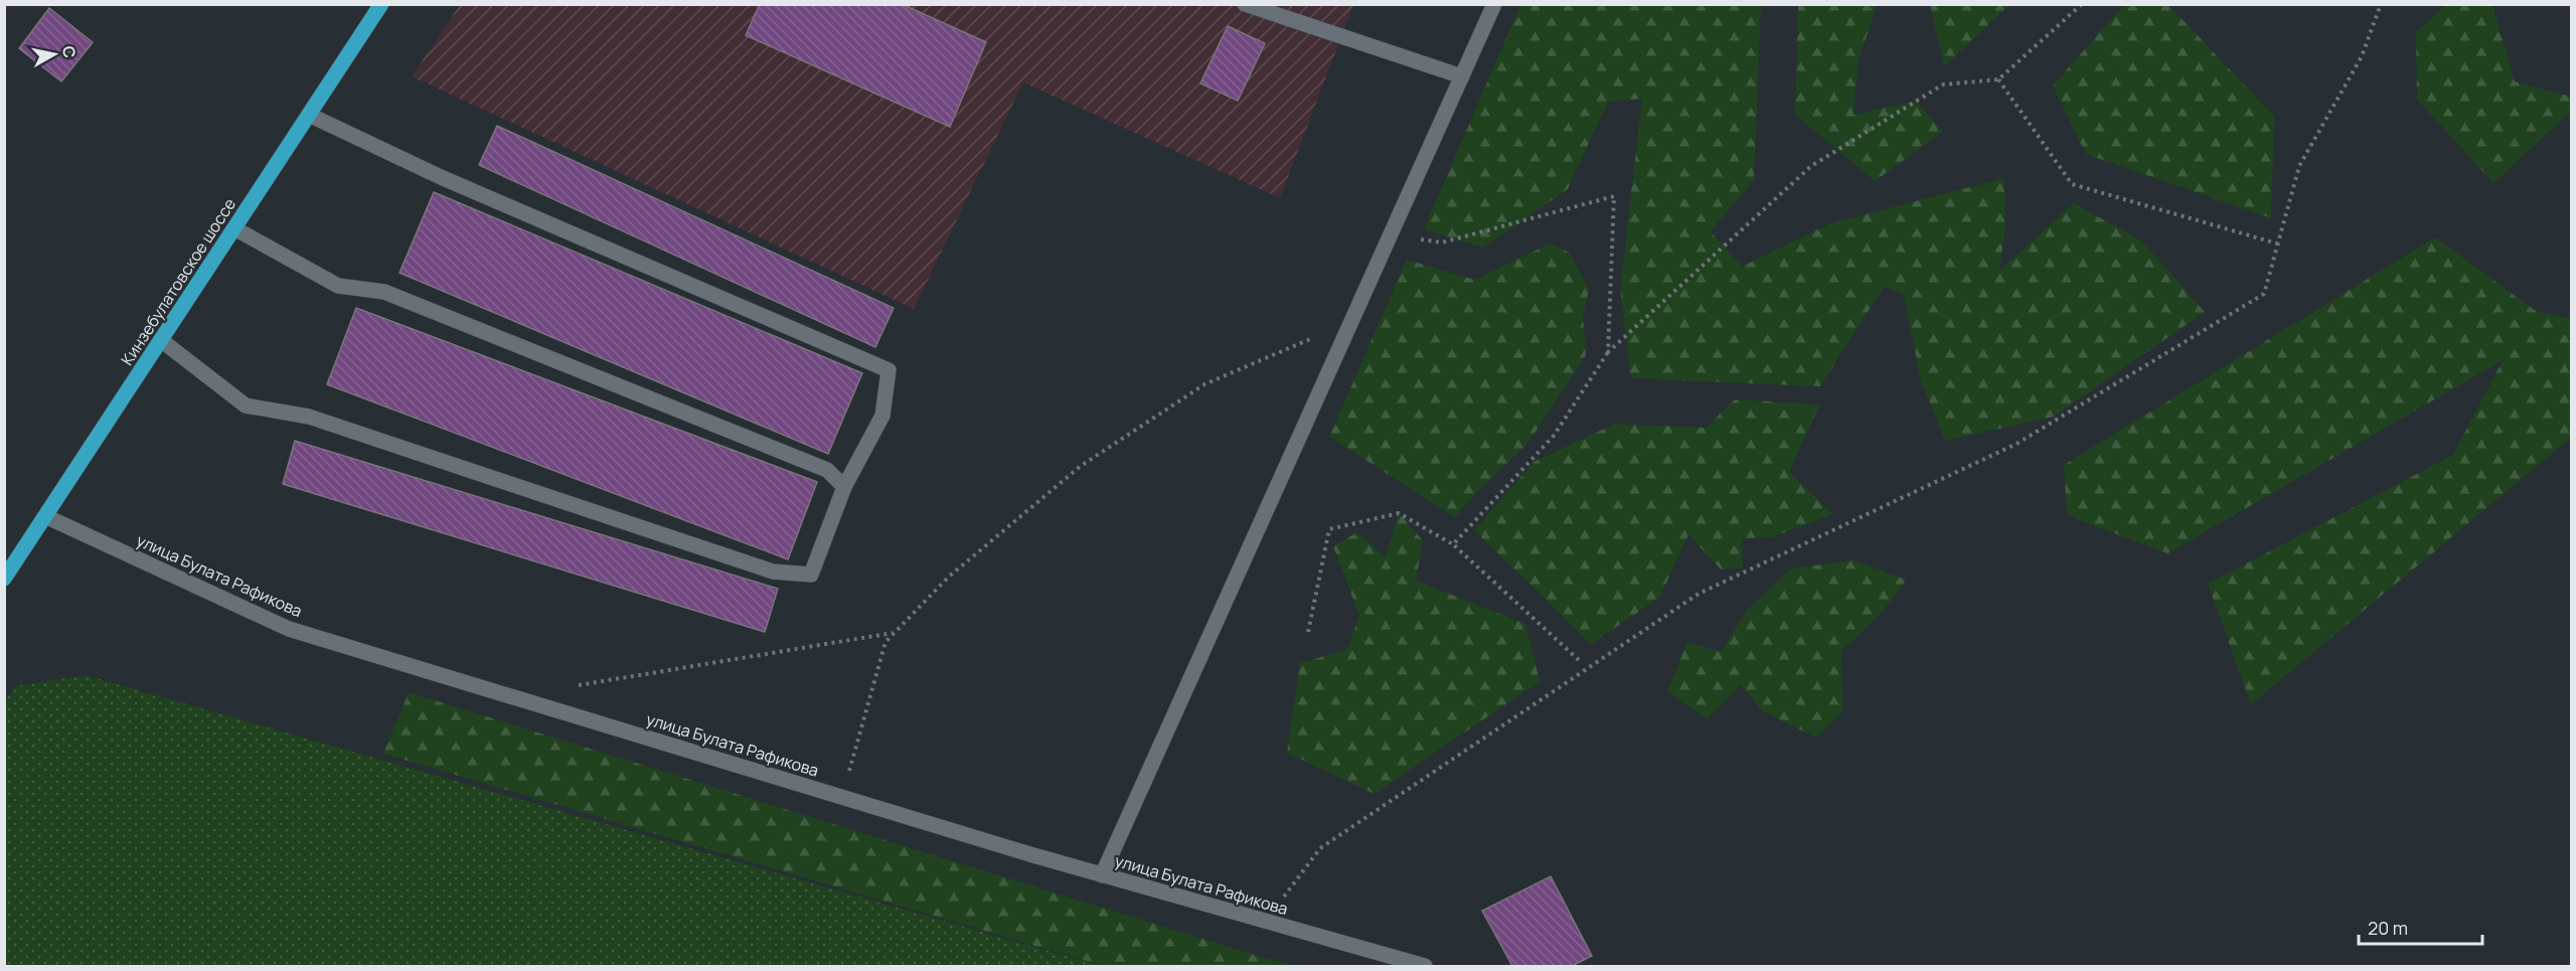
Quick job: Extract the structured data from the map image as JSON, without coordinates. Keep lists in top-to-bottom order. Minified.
{"streets":{"main road":["Кинзебулатовское шоссе"],"street":["улица Булата Рафикова"]},"crossings":[["Кинзебулатовское шоссе","улица Булата Рафикова"]],"scale_bar":"20 m","north":"right"}
